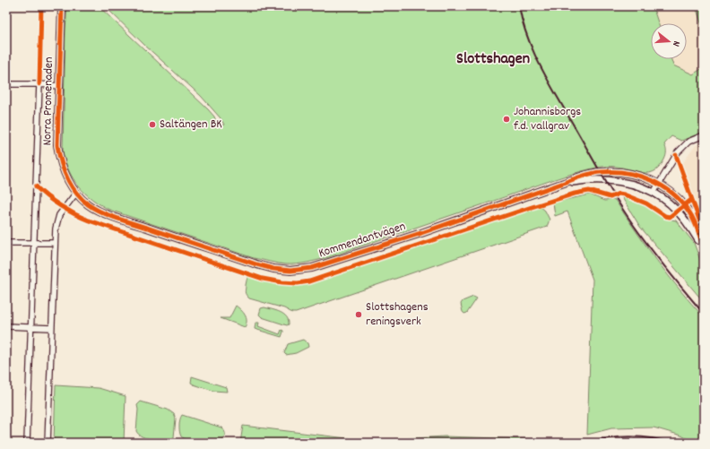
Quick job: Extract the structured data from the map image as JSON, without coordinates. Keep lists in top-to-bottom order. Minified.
{"streets":{"street":["Norra Promenaden","Kommendantvägen"]},"crossings":[["Norra Promenaden","Kommendantvägen"]],"districts":["Slottshagen"],"places":["Johannisborgs f.d. vallgrav","Saltängen BK","Slottshagens reningsverk"],"north":"right"}
